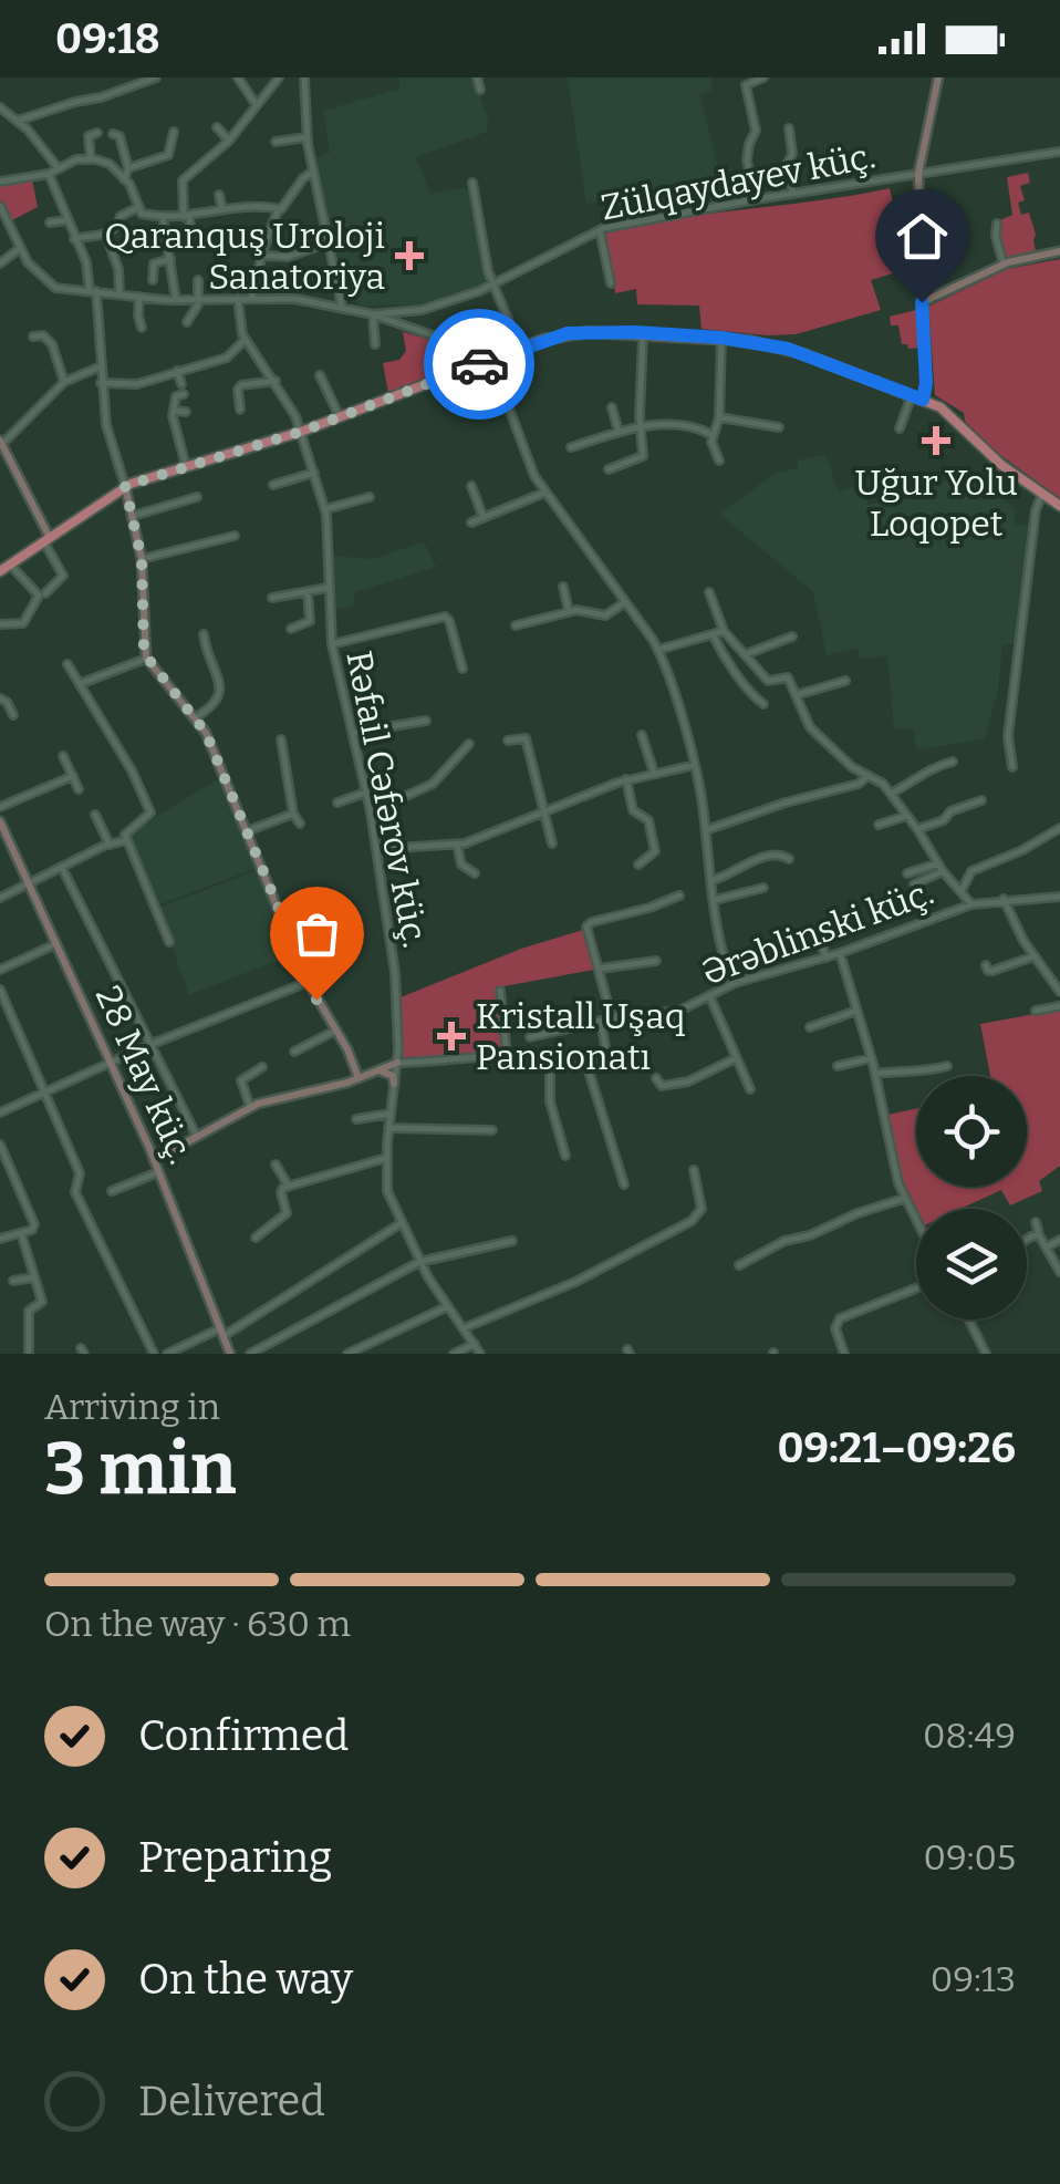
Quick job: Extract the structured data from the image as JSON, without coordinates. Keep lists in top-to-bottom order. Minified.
{"streets":{"street":["Zülqaydayev küç.","Rəfail Cəfərov küç.","Ərəblinski küç.","28 May küç."]},"places":{"health":["Qaranquş Uroloji Sanatoriya","Uğur Yolu Loqopet","Kristall Uşaq Pansionatı"]},"page":{"status":"09:18","heading":["3 min","Arriving in","09:21–09:26"],"bar":"On the way · 630 m","list":[["Confirmed","08:49"],["Preparing","09:05"],["On the way","09:13"],"Delivered"]}}
